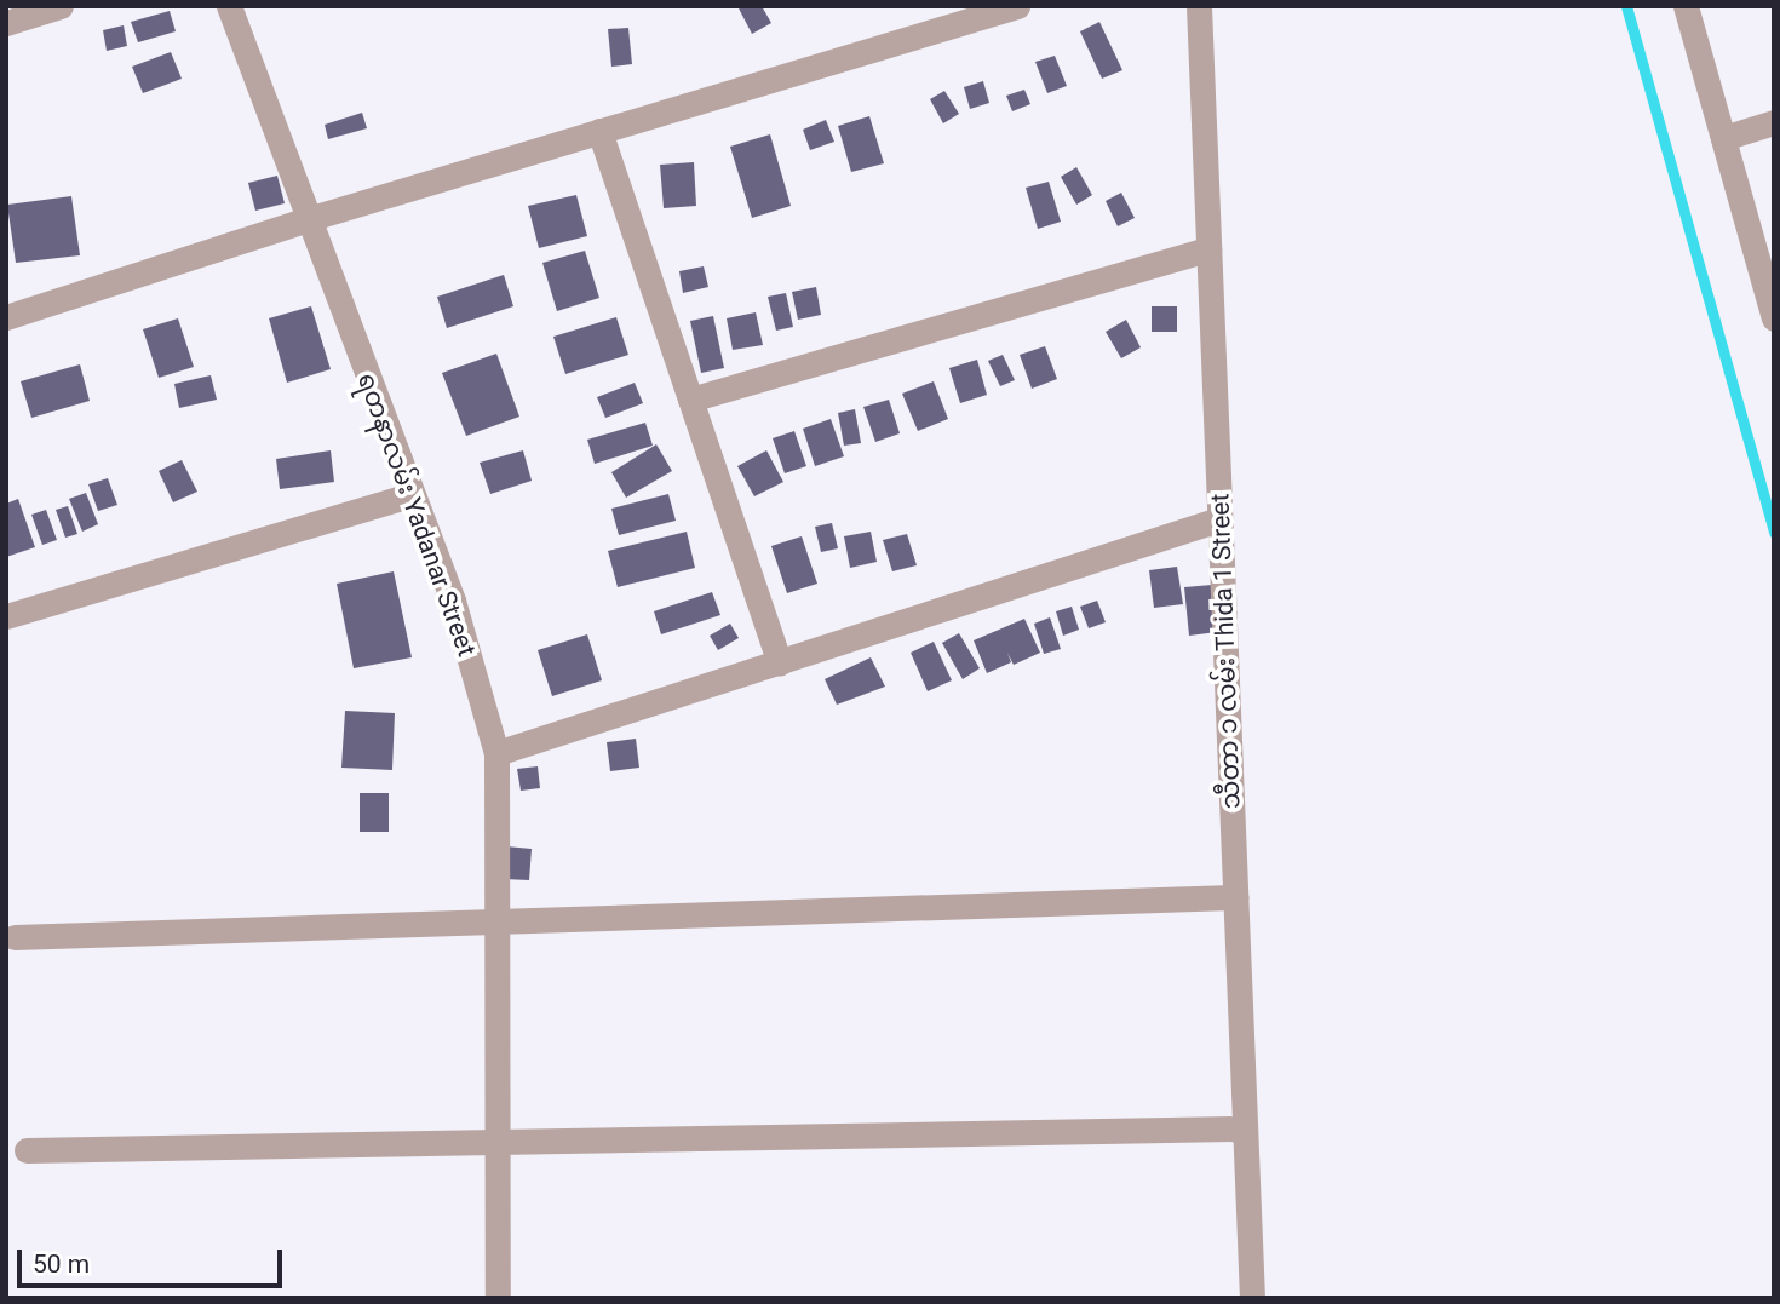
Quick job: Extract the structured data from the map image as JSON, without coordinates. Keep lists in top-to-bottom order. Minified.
{"streets":{"street":["ရတနာလမ်း Yadanar Street","သီတာ ၁ လမ်း Thida 1 Street"]},"scale_bar":"50 m"}
